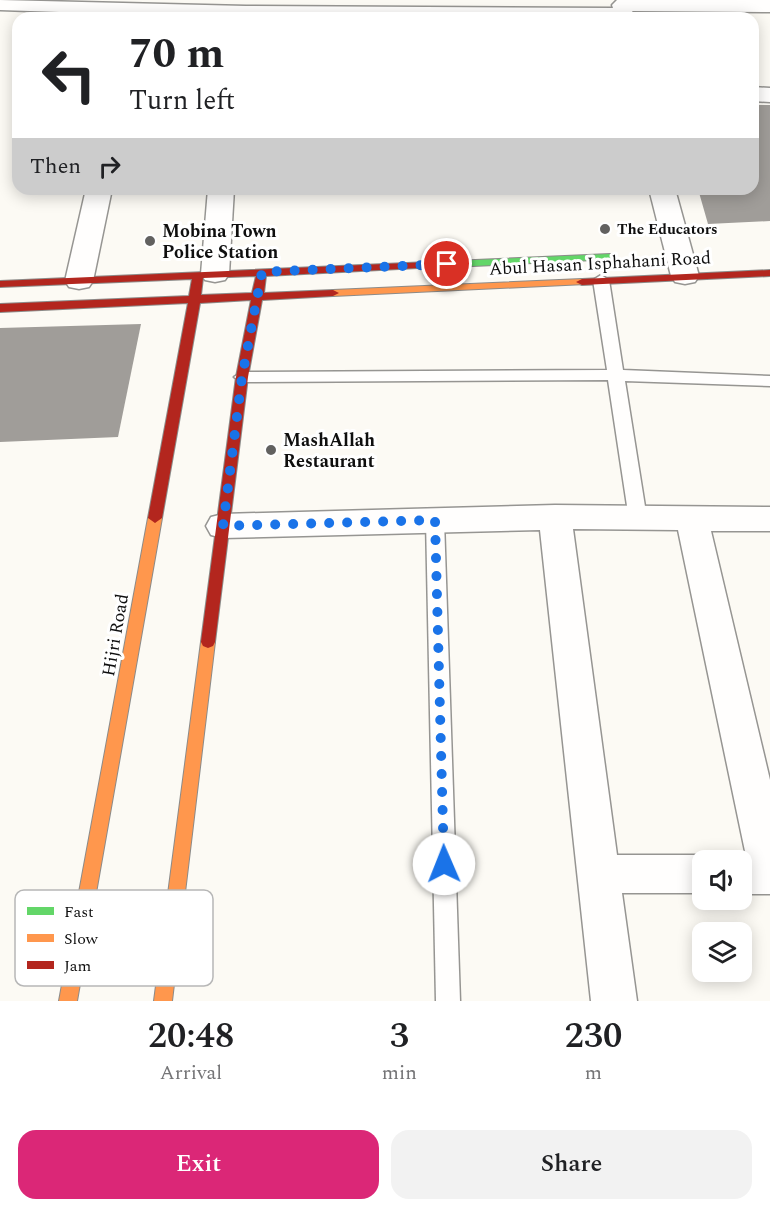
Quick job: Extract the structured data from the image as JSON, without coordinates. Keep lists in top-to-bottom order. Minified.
{"streets":{"main road":["Abul Hasan Isphahani Road","Hijri Road"]},"crossings":[["Abul Hasan Isphahani Road","Hijri Road"]],"places":["The Educators","Mobina Town Police Station","MashAllah Restaurant"],"legend":["Fast","Slow","Jam"],"page":{"turn":["70 m","Turn left"],"then":"Then","eta":["20:48","Arrival","3","min","230","m"],"buttons":["Exit","Share"]}}
